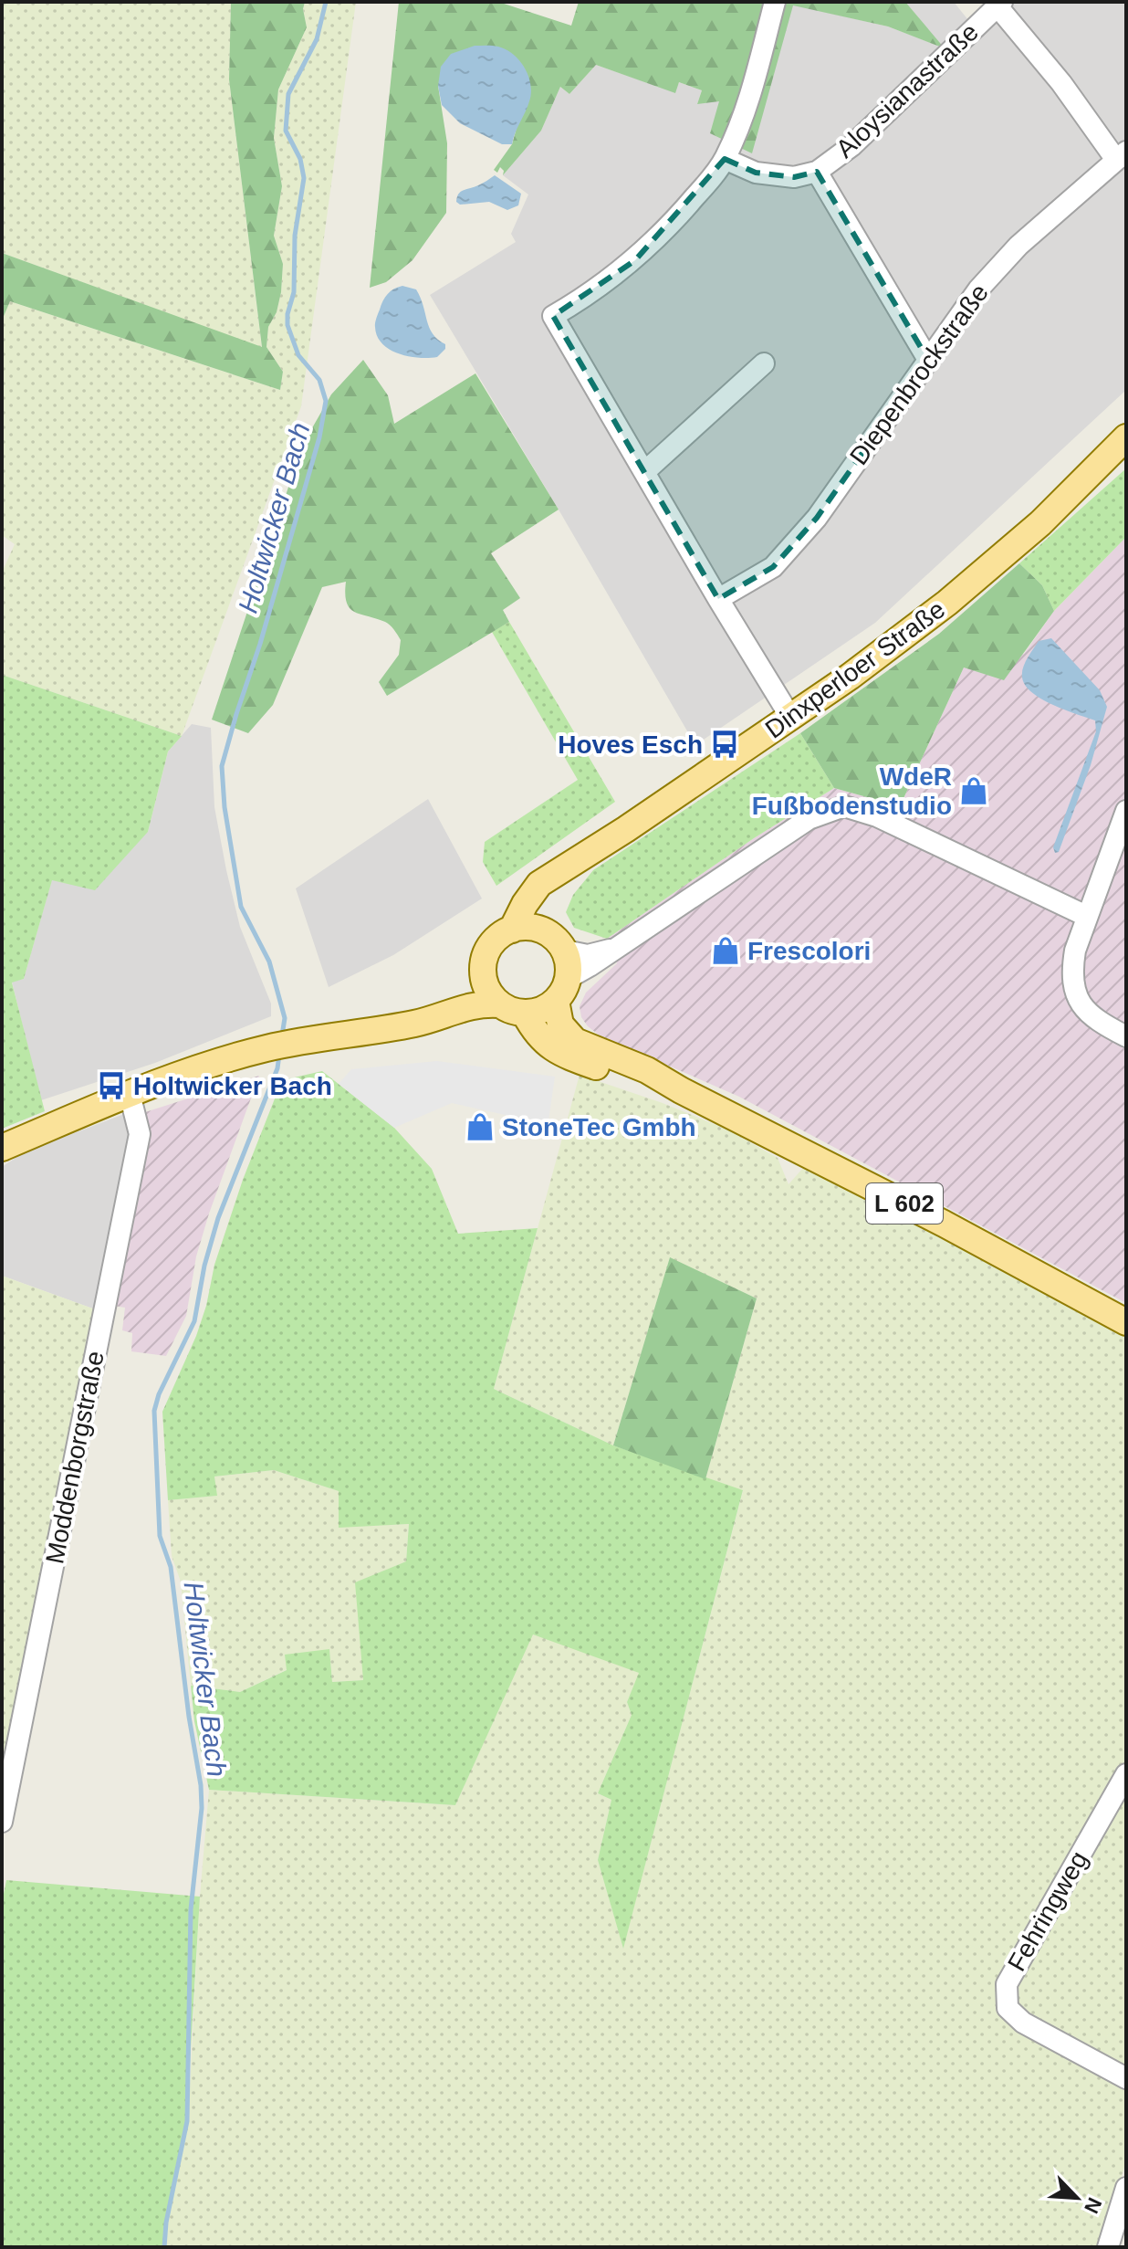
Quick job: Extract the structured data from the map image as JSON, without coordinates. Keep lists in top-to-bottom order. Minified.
{"streets":{"main road":["Dinxperloer Straße","L 602"],"street":["Aloysianastraße","Diepenbrockstraße","Moddenborgstraße","Fehringweg"]},"crossings":[["Dinxperloer Straße","L 602"]],"water":["Holtwicker Bach"],"places":{"bus stop":["Hoves Esch","Holtwicker Bach"],"shop":["WdeR Fußbodenstudio","Frescolori","StoneTec Gmbh"]},"north":"bottom right"}
